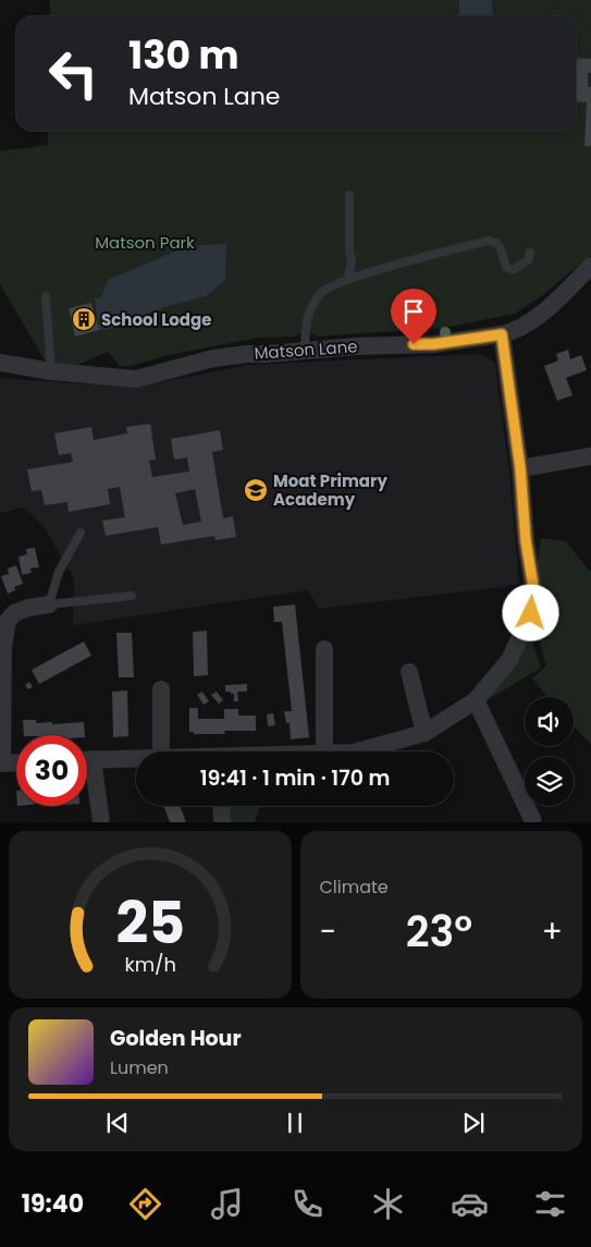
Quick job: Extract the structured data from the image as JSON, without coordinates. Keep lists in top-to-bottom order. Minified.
{"streets":{"street":["Matson Lane"]},"parks":["Matson Park"],"places":{"building":["School Lodge"],"school or university":["Moat Primary Academy"]},"page":{"turn":["130 m","Matson Lane"],"limit":"30","trip":"19:41 · 1 min · 170 m","tile":"Climate","heat":["−","23°","+"],"song":["Golden Hour","Lumen"],"tabs":"19:40","gauge":["25","km/h"]}}
